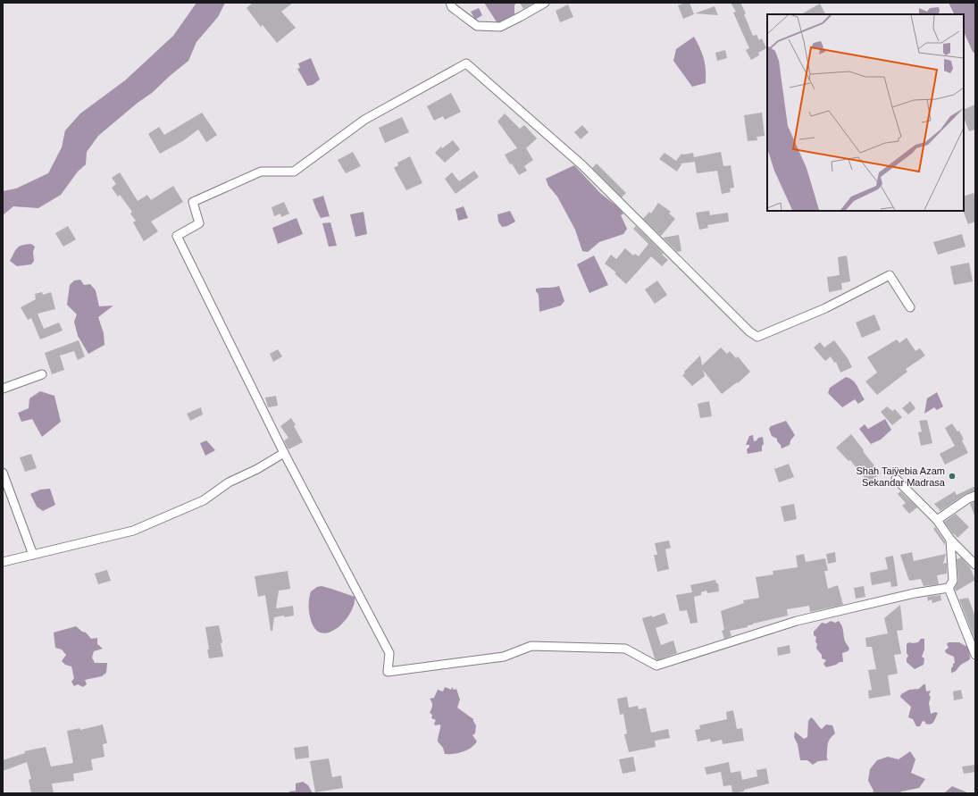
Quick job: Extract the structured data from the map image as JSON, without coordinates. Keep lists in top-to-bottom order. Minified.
{"places":["Shah Taiÿebia Azam Sekandar Madrasa"]}
